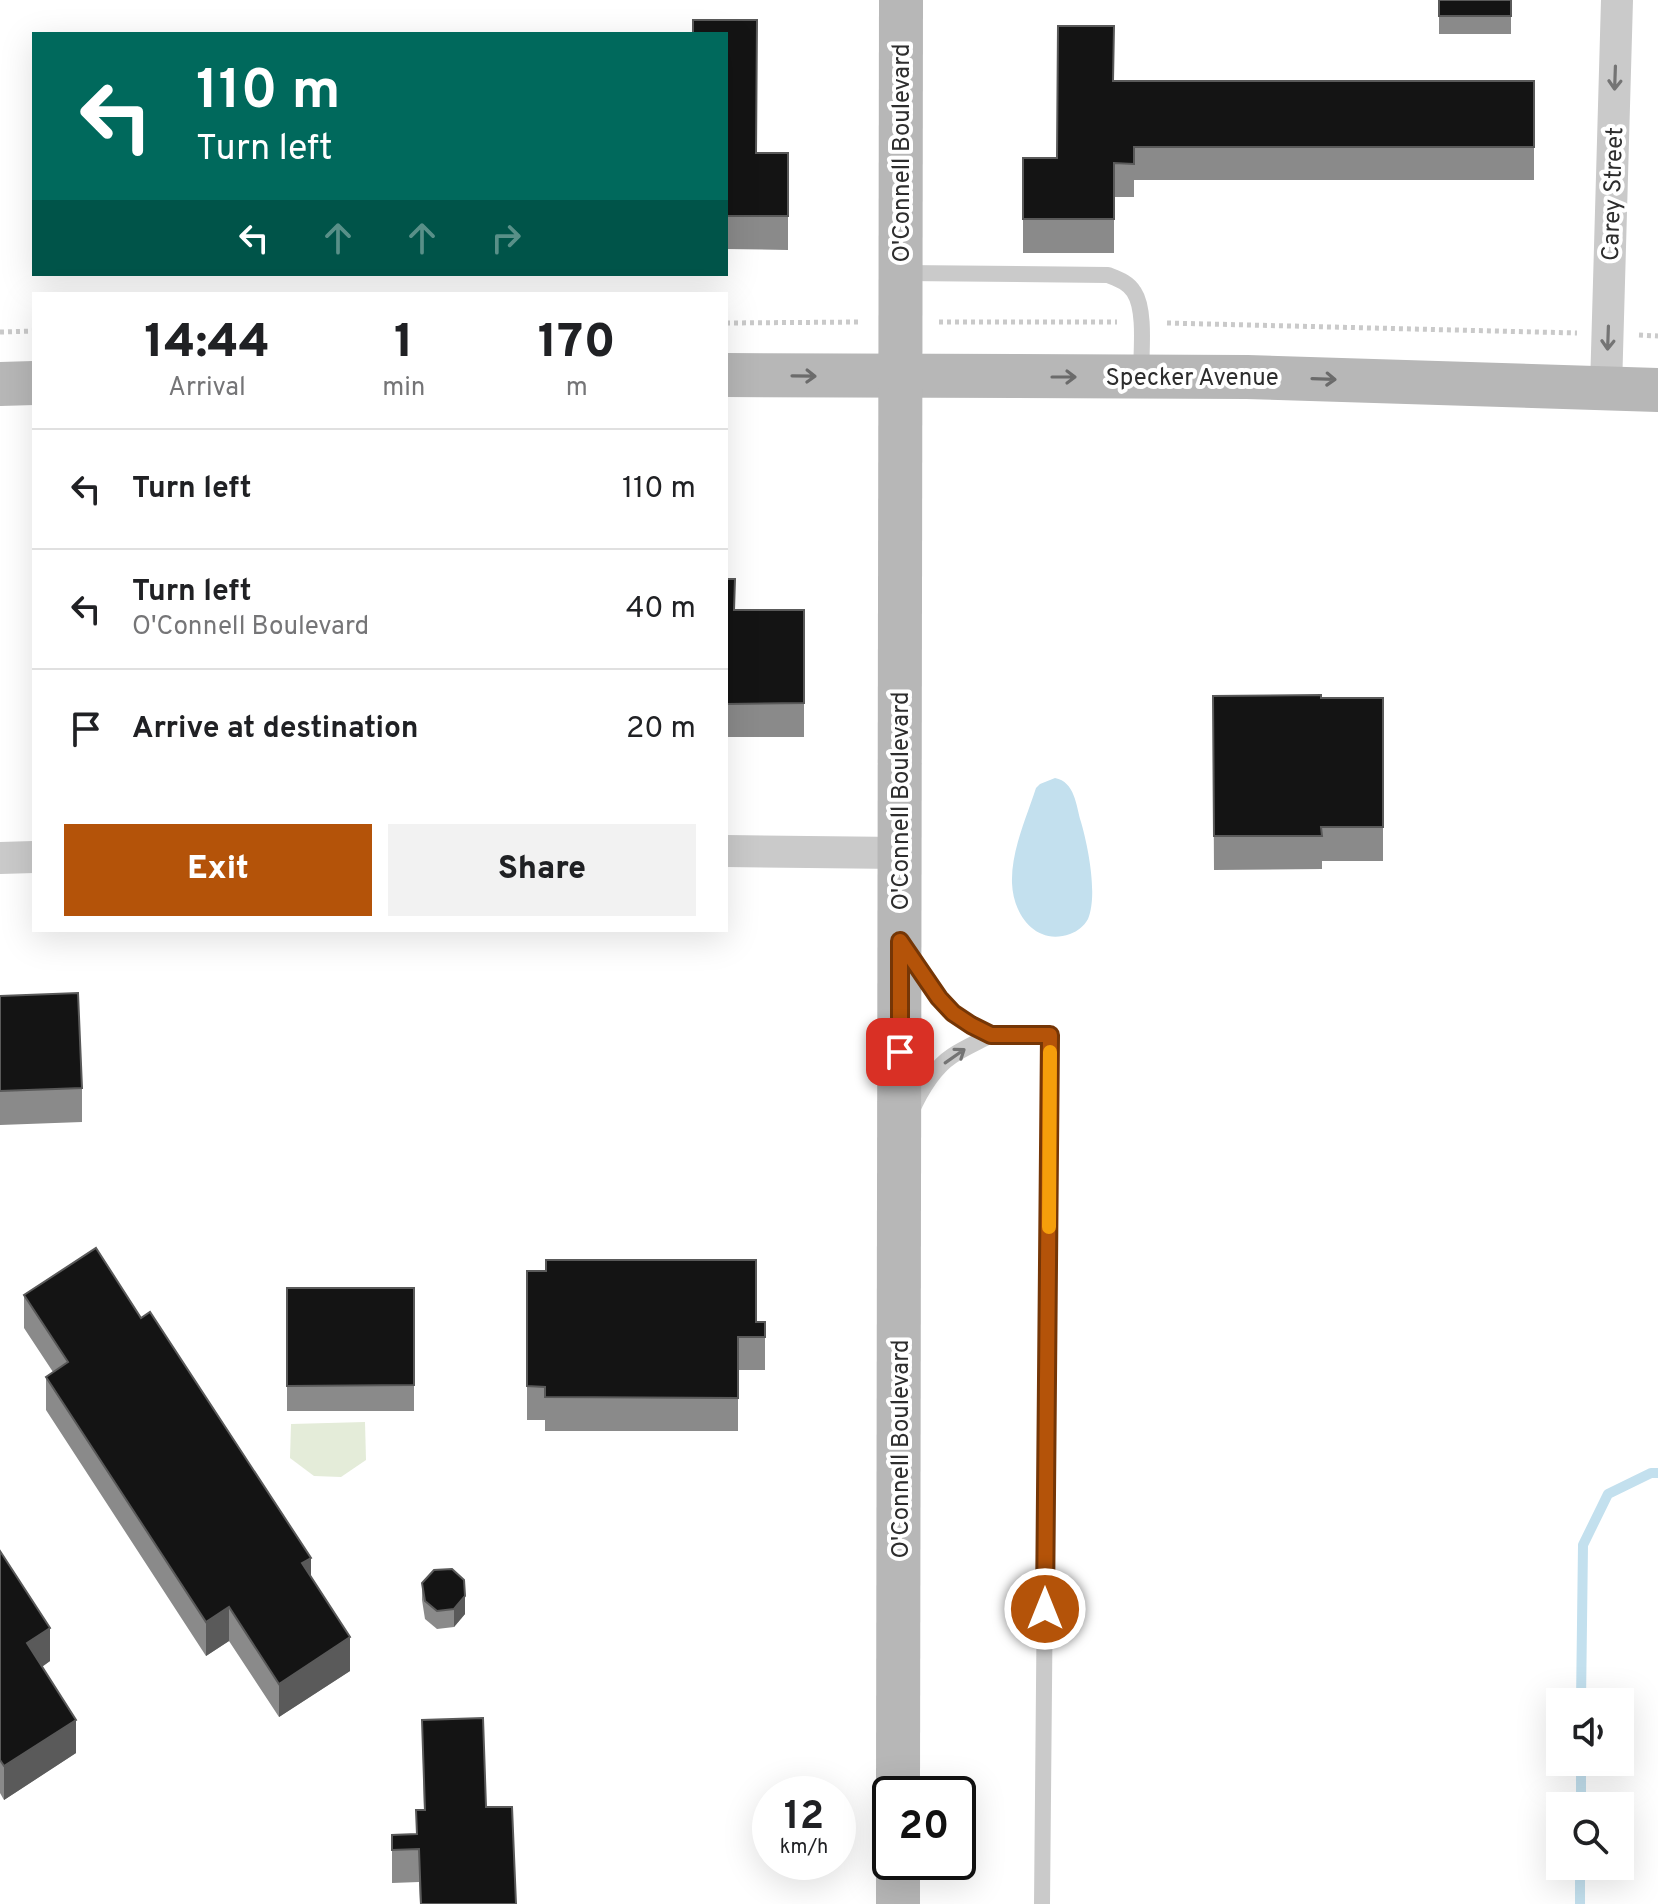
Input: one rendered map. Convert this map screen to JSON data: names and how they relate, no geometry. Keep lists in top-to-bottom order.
{
  "streets": {
    "main road": ["O'Connell Boulevard", "Specker Avenue"],
    "street": ["Carey Street"]
  },
  "crossings": [
    ["O'Connell Boulevard", "Specker Avenue"],
    ["Carey Street", "Specker Avenue"]
  ],
  "one_way": ["Carey Street", "Specker Avenue"],
  "page": {
    "turn": ["110 m", "Turn left"],
    "eta": [
      "14:44",
      "Arrival",
      "1",
      "min",
      "170",
      "m"
    ],
    "list": [
      {
        "name": "Turn left",
        "value": "110 m"
      },
      {
        "name": "Turn left",
        "note": "O'Connell Boulevard",
        "value": "40 m"
      },
      {
        "name": "Arrive at destination",
        "value": "20 m"
      }
    ],
    "buttons": ["Exit", "Share"],
    "speed": "12 km/h",
    "limit": "20"
  }
}
